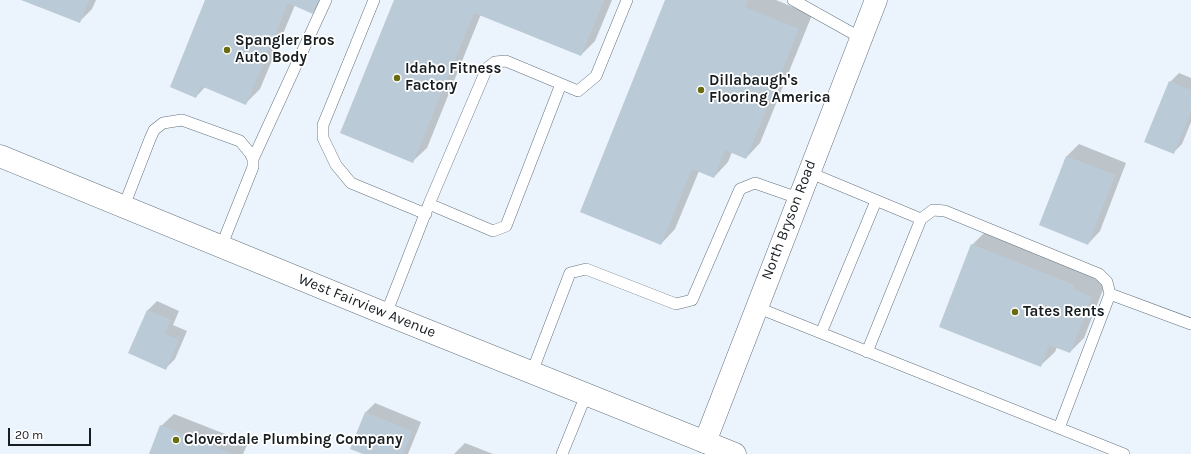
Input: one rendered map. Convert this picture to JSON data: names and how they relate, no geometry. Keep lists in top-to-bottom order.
{
  "streets": {
    "main road": ["North Bryson Road", "West Fairview Avenue"]
  },
  "crossings": [
    ["North Bryson Road", "West Fairview Avenue"]
  ],
  "places": [
    "Spangler Bros Auto Body",
    "Idaho Fitness Factory",
    "Dillabaugh's Flooring America",
    "Tates Rents",
    "Cloverdale Plumbing Company"
  ],
  "scale_bar": "20 m"
}
